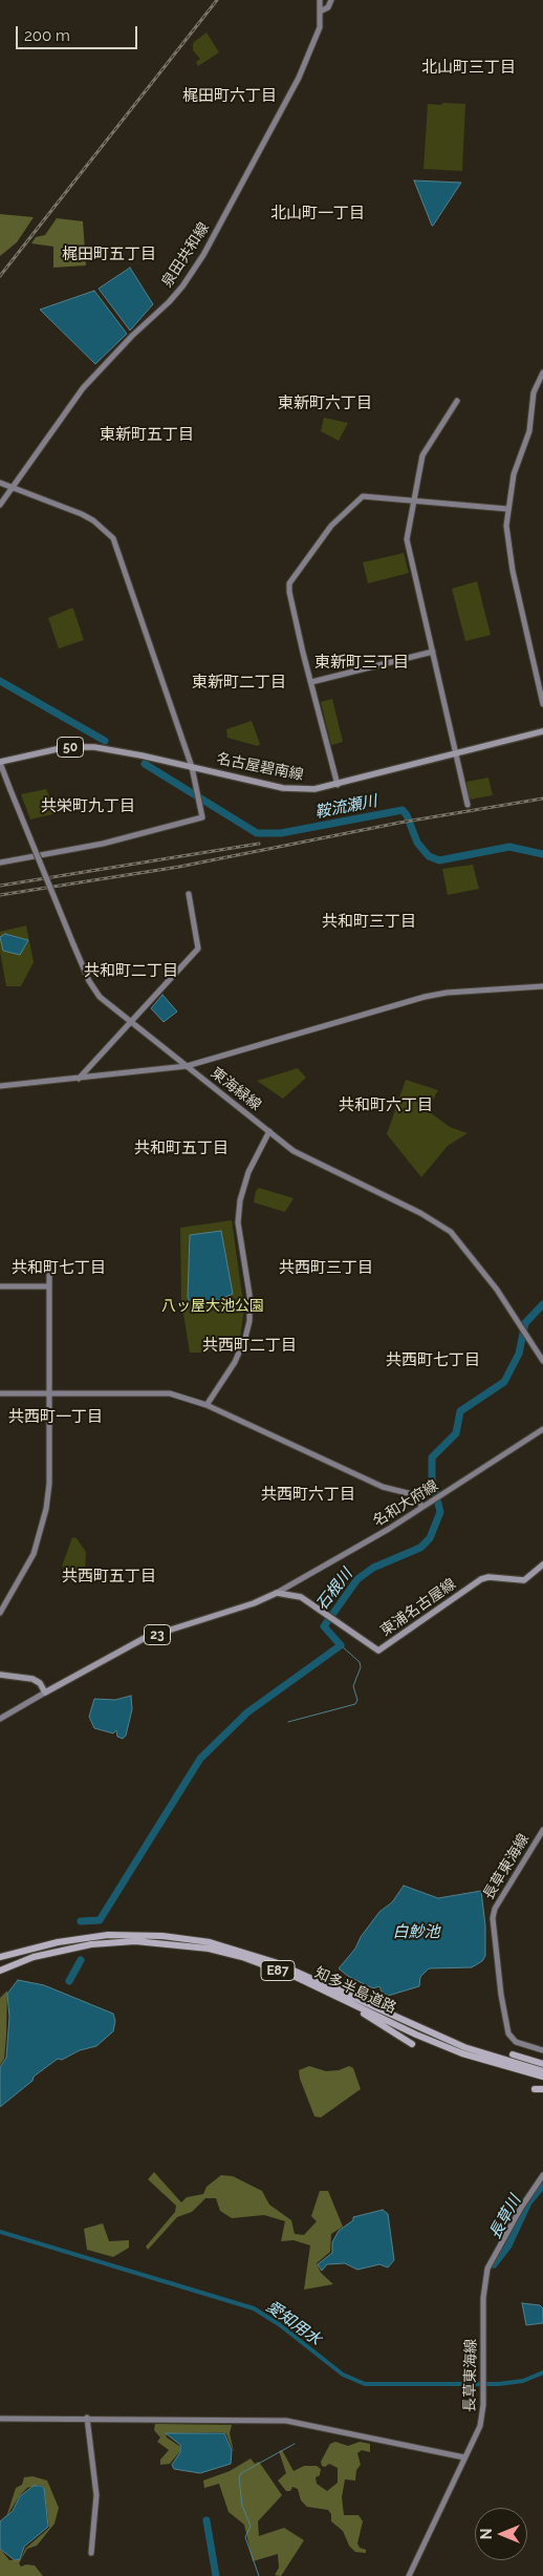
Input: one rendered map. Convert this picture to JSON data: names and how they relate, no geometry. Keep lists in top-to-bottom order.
{
  "streets": {
    "highway": ["E87", "知多半島道路"],
    "main road": [
      "50",
      "名古屋碧南線",
      "東浦名古屋線",
      "23"
    ],
    "street": [
      "泉田共和線",
      "東海緑線",
      "名和大府線",
      "長草東海線"
    ]
  },
  "crossings": [
    ["名古屋碧南線", "東海緑線"],
    ["名和大府線", "東浦名古屋線"],
    ["名和大府線", "23"],
    ["東浦名古屋線", "23"]
  ],
  "districts": [
    "北山町三丁目",
    "梶田町六丁目",
    "北山町一丁目",
    "梶田町五丁目",
    "東新町六丁目",
    "東新町五丁目",
    "東新町三丁目",
    "東新町二丁目",
    "共栄町九丁目",
    "共和町三丁目",
    "共和町二丁目",
    "共和町六丁目",
    "共和町五丁目",
    "共和町七丁目",
    "共西町三丁目",
    "共西町二丁目",
    "共西町七丁目",
    "共西町一丁目",
    "共西町六丁目",
    "共西町五丁目"
  ],
  "water": [
    "鞍流瀬川",
    "石根川",
    "白魦池",
    "長草川",
    "愛知用水"
  ],
  "parks": ["八ッ屋大池公園"],
  "scale_bar": "200 m",
  "north": "left"
}
